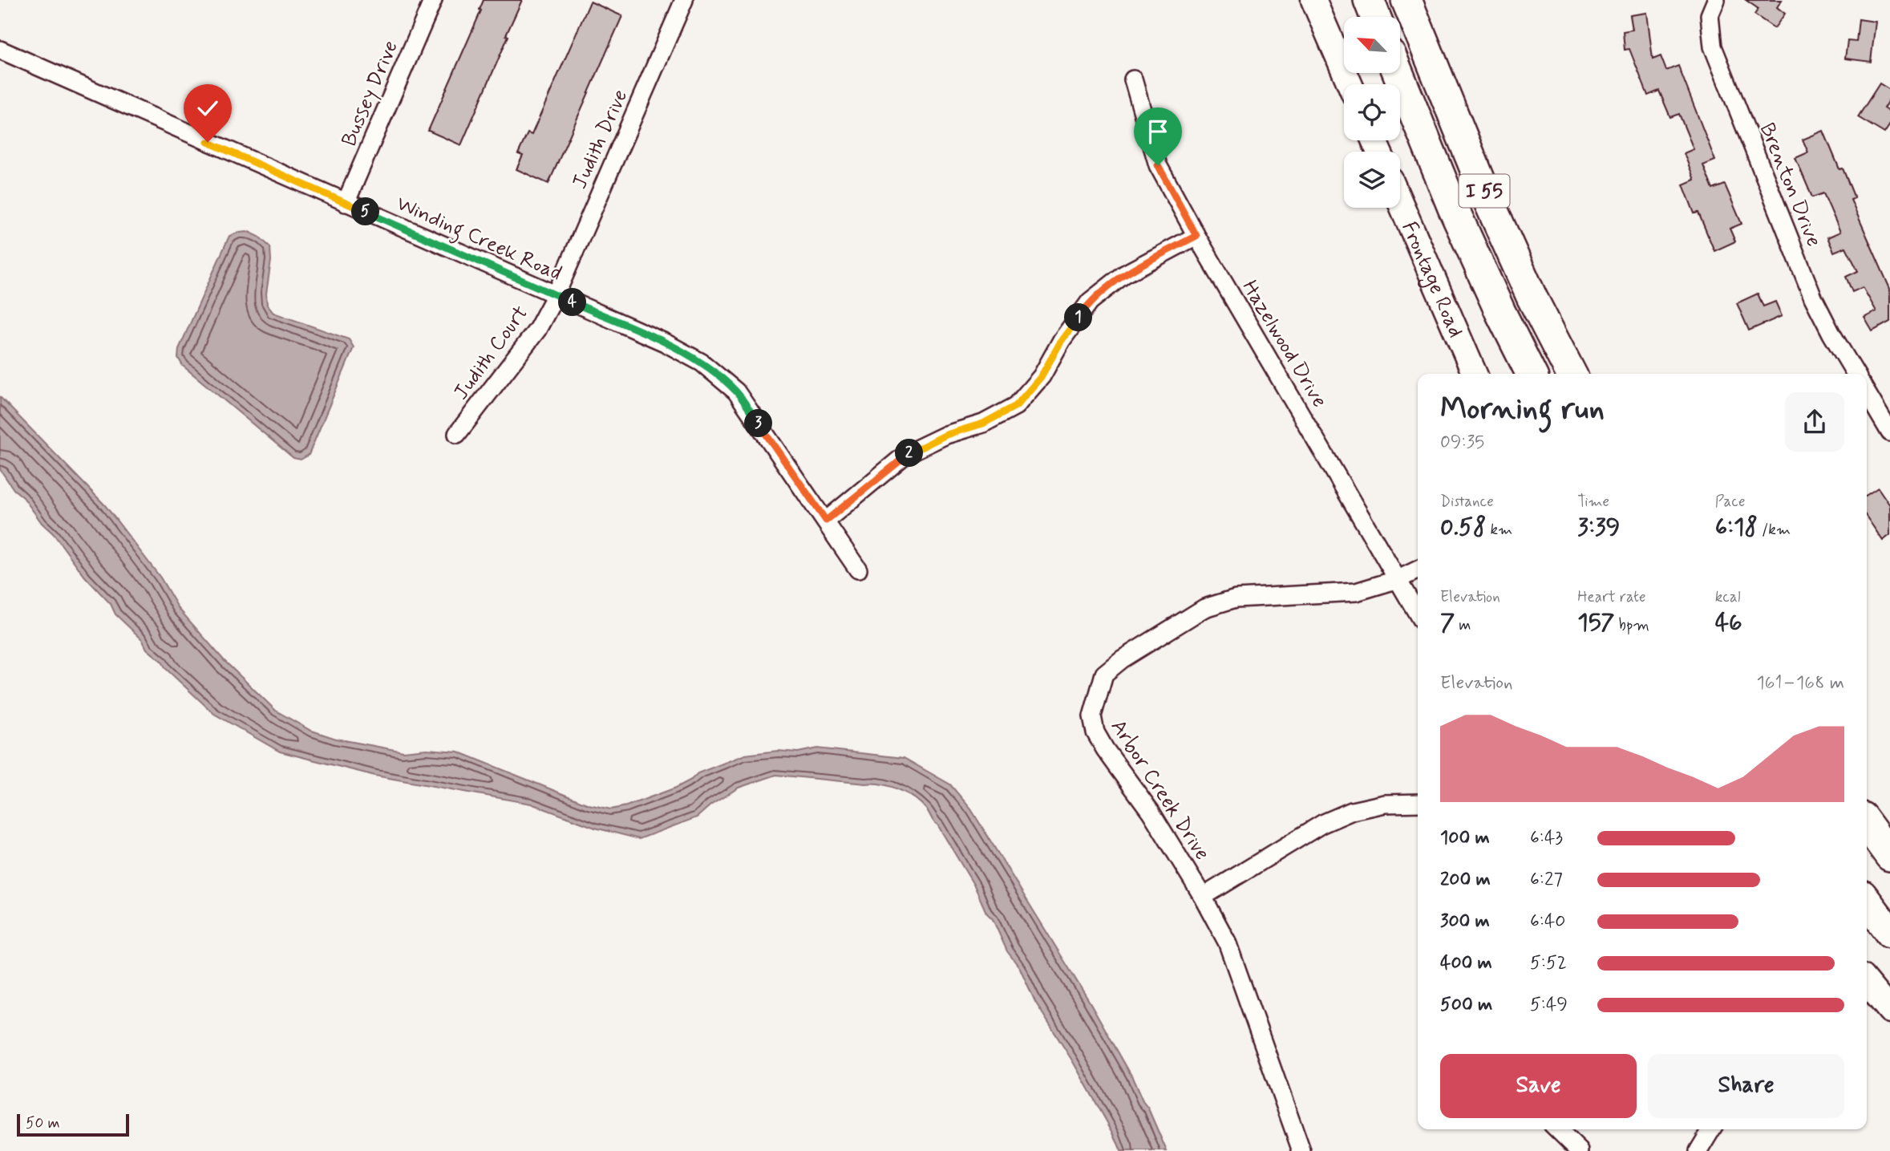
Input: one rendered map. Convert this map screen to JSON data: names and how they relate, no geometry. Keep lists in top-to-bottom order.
{
  "streets": {
    "highway": ["I 55"],
    "street": [
      "Bussey Drive",
      "Judith Drive",
      "Brenton Drive",
      "Winding Creek Road",
      "Frontage Road",
      "Hazelwood Drive",
      "Judith Court",
      "Arbor Creek Drive"
    ]
  },
  "crossings": [
    ["Bussey Drive", "Winding Creek Road"],
    ["Judith Drive", "Winding Creek Road"],
    ["Judith Drive", "Judith Court"],
    ["Winding Creek Road", "Judith Court"],
    ["Hazelwood Drive", "Arbor Creek Drive"]
  ],
  "scale_bar": "50 m",
  "north": "top left",
  "page": {
    "pins": [
      "5",
      "4",
      "1",
      "3",
      "2"
    ],
    "heading": ["Morning run", "09:35"],
    "stats": [
      ["Distance", "0.58 km"],
      ["Time", "3:39"],
      ["Pace", "6:18 /km"],
      ["Elevation", "7 m"],
      ["Heart rate", "157 bpm"],
      ["kcal", "46"]
    ],
    "chart": ["Elevation", "161–168 m"],
    "list": [
      {
        "name": "100 m",
        "note": "6:43"
      },
      {
        "name": "200 m",
        "note": "6:27"
      },
      {
        "name": "300 m",
        "note": "6:40"
      },
      {
        "name": "400 m",
        "note": "5:52"
      },
      {
        "name": "500 m",
        "note": "5:49"
      }
    ],
    "buttons": ["Save", "Share"],
    "scale": "50 m"
  }
}
